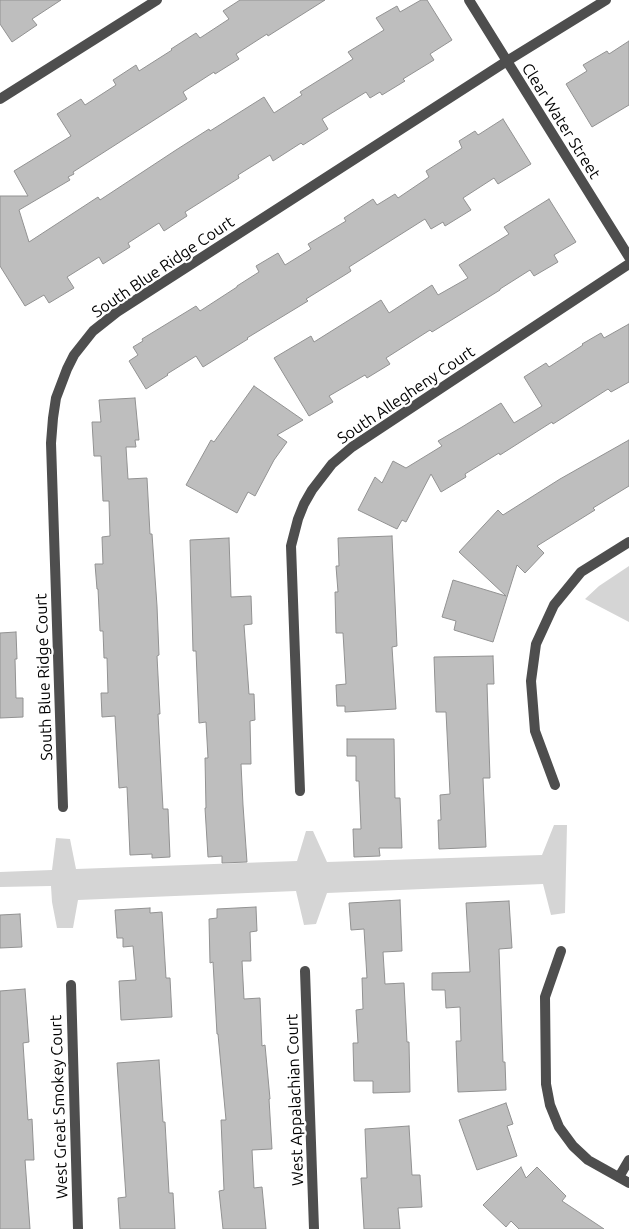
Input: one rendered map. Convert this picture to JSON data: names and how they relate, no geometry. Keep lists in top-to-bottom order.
{
  "streets": {
    "street": [
      "Clear Water Street",
      "South Blue Ridge Court",
      "South Allegheny Court",
      "West Appalachian Court",
      "West Great Smokey Court"
    ]
  },
  "crossings": [
    ["Clear Water Street", "South Blue Ridge Court"]
  ]
}
